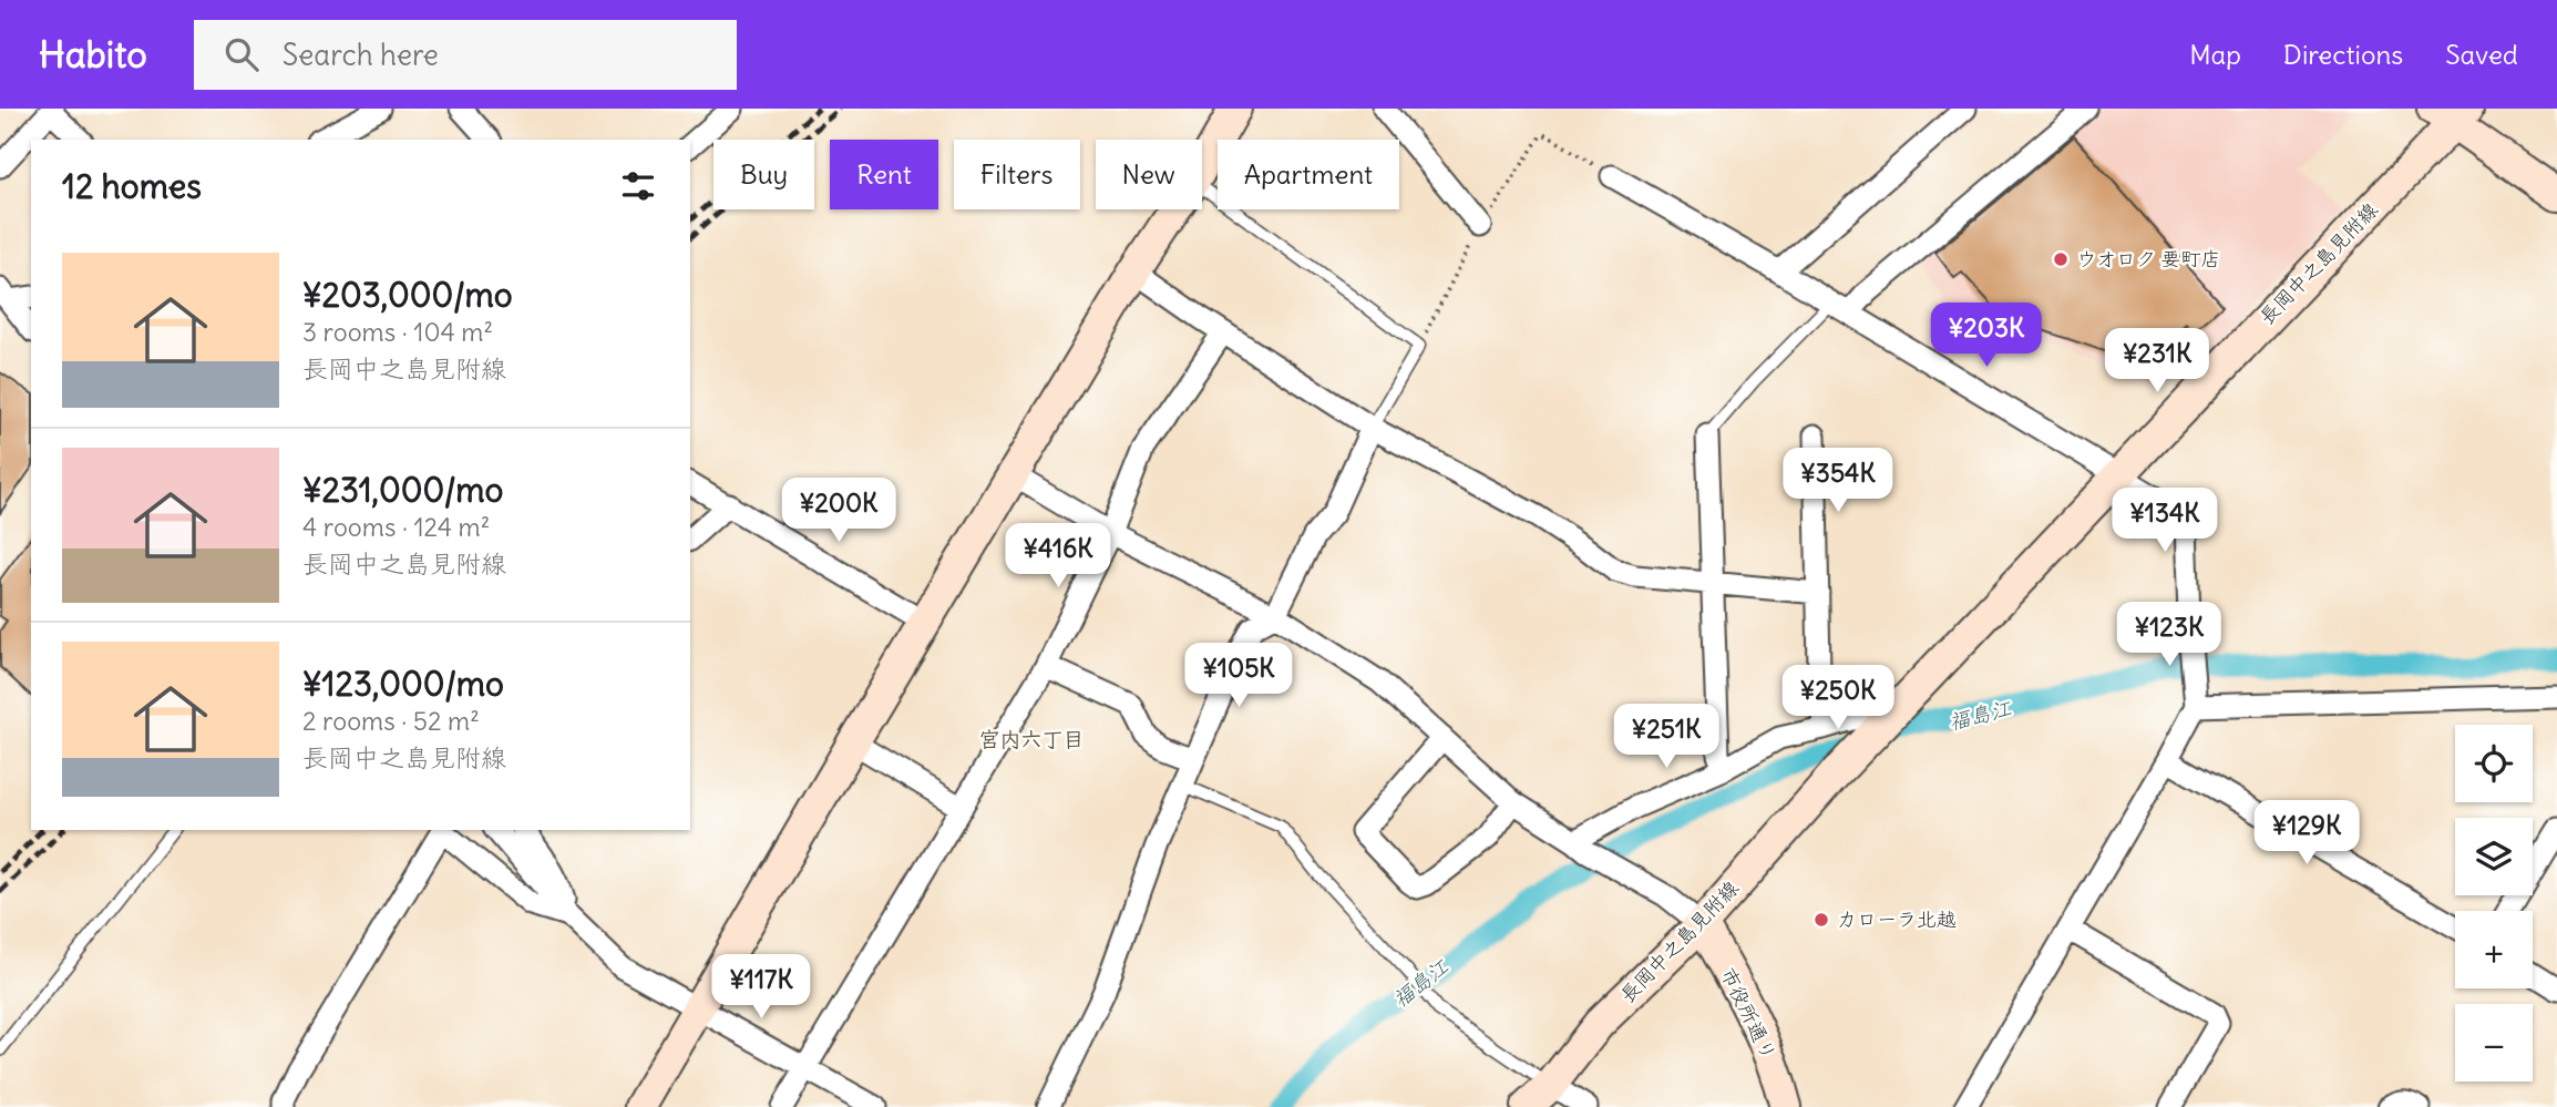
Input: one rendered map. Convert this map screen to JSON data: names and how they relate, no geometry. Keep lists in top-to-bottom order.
{
  "streets": {
    "street": ["長岡中之島見附線", "市役所通り"]
  },
  "crossings": [
    ["長岡中之島見附線", "市役所通り"]
  ],
  "districts": ["宮内六丁目"],
  "water": ["福島江"],
  "places": ["ウオロク 要町店", "カローラ北越"],
  "page": {
    "header": "Habito",
    "search": "Search here",
    "nav": ["Map", "Directions", "Saved"],
    "chip": [
      "Buy",
      "Rent",
      "Filters",
      "New",
      "Apartment"
    ],
    "heading": "12 homes",
    "list": [
      {
        "name": "¥203,000/mo",
        "note": "3 rooms · 104 m² · 長岡中之島見附線"
      },
      {
        "name": "¥231,000/mo",
        "note": "4 rooms · 124 m² · 長岡中之島見附線"
      },
      {
        "name": "¥123,000/mo",
        "note": "2 rooms · 52 m² · 長岡中之島見附線"
      }
    ],
    "price": [
      "¥203K",
      "¥231K",
      "¥354K",
      "¥200K",
      "¥134K",
      "¥416K",
      "¥123K",
      "¥105K",
      "¥250K",
      "¥251K",
      "¥129K",
      "¥117K"
    ],
    "map_buttons": ["+", "−"]
  }
}
